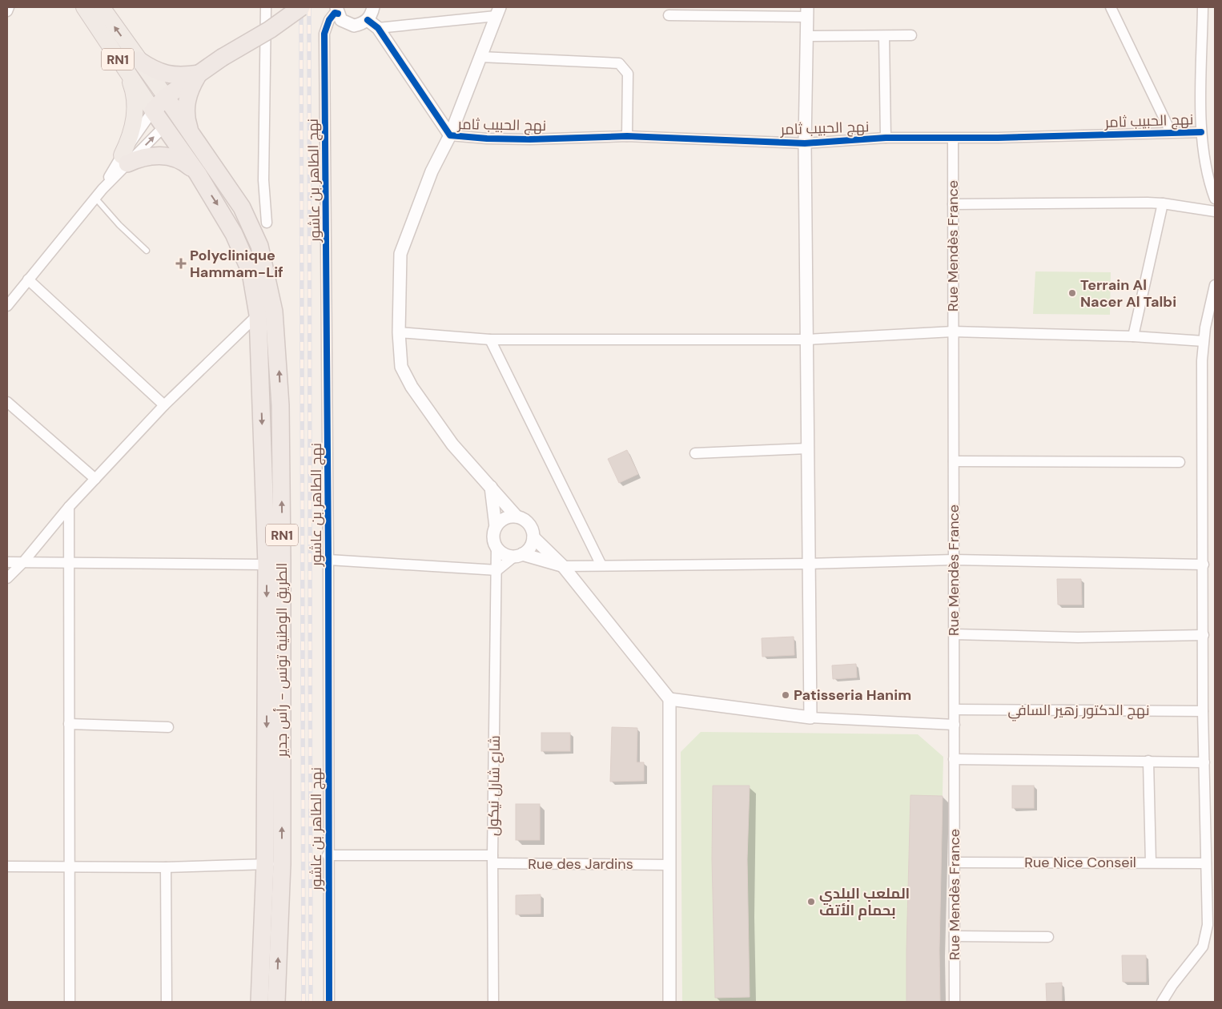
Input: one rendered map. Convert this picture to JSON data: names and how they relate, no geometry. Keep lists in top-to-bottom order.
{
  "streets": {
    "highway": ["RN1", "الطريق الوطنية تونس - رأس جدير"],
    "street": [
      "نهج الحبيب ثامر",
      "نهج الطاهر بن عاشور",
      "Rue Mendès France",
      "نهج الدكتور زهير السافي",
      "شارع شارل نيكول",
      "Rue Nice Conseil",
      "Rue des Jardins"
    ]
  },
  "crossings": [
    ["نهج الحبيب ثامر", "Rue Mendès France"],
    ["نهج الطاهر بن عاشور", "Rue des Jardins"],
    ["Rue Mendès France", "نهج الدكتور زهير السافي"],
    ["Rue Mendès France", "Rue Nice Conseil"],
    ["شارع شارل نيكول", "Rue des Jardins"]
  ],
  "places": {
    "health": ["Polyclinique Hammam-Lif"],
    "other": ["Terrain Al Nacer Al Talbi", "Patisseria Hanim", "الملعب البلدي بحمام الأتف"]
  }
}
